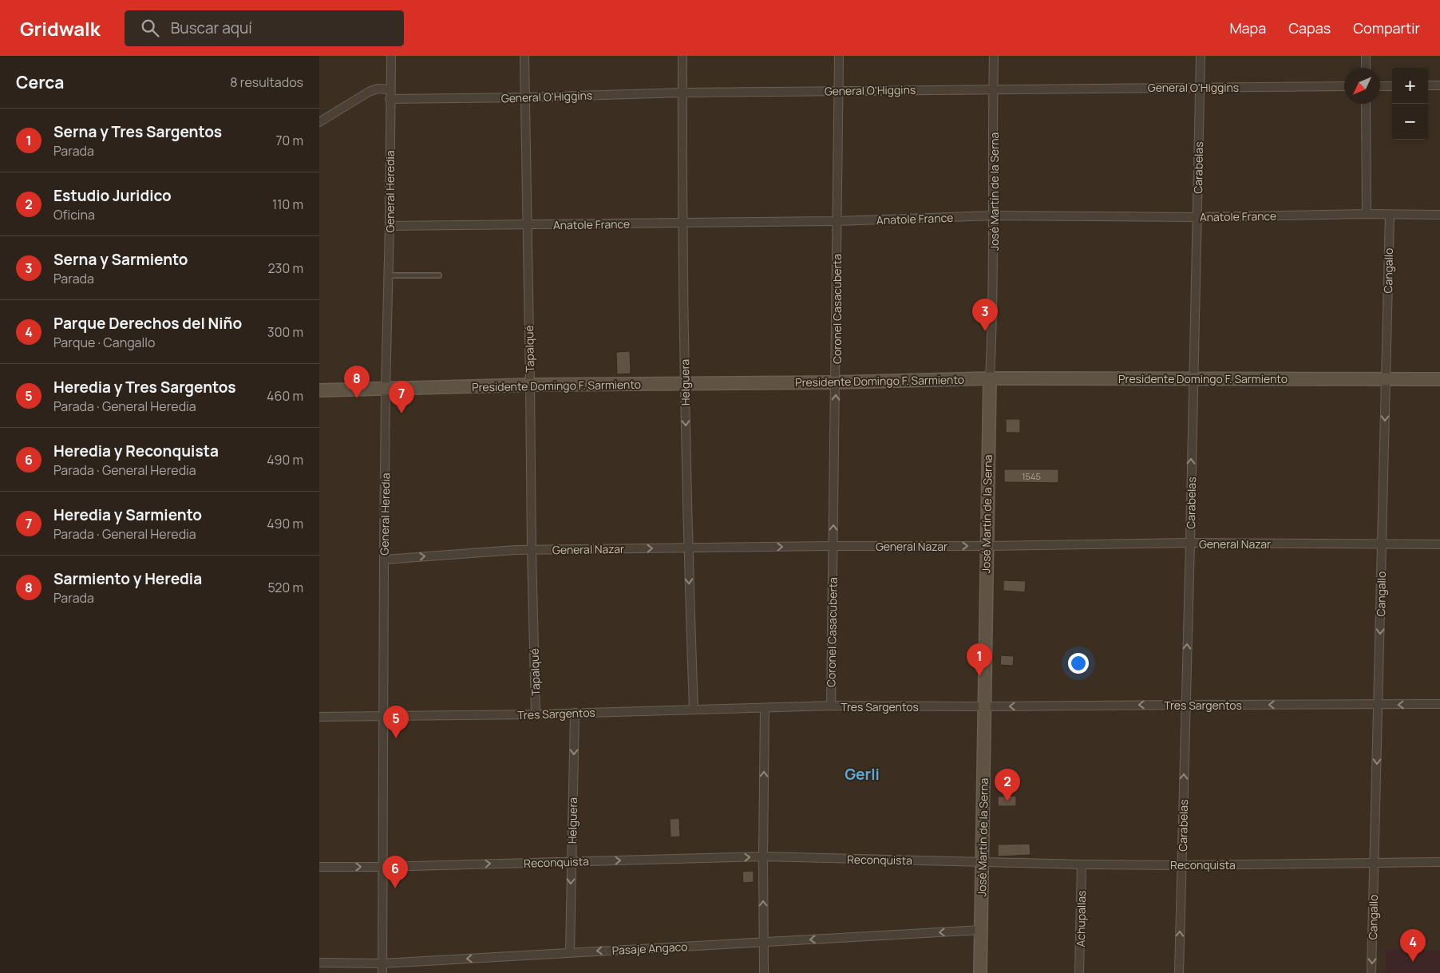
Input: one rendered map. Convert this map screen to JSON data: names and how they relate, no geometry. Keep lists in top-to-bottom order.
{
  "streets": {
    "street": [
      "General O'Higgins",
      "Carabelas",
      "General Heredia",
      "José Martín de la Serna",
      "Anatole France",
      "Cangallo",
      "Coronel Casacuberta",
      "Tapalqué",
      "Presidente Domingo F. Sarmiento",
      "Helguera",
      "General Nazar",
      "Tres Sargentos",
      "Reconquista",
      "Achupallas",
      "Pasaje Angaco"
    ]
  },
  "crossings": [
    ["General O'Higgins", "Carabelas"],
    ["General O'Higgins", "General Heredia"],
    ["General O'Higgins", "José Martín de la Serna"],
    ["General O'Higgins", "Coronel Casacuberta"],
    ["General O'Higgins", "Tapalqué"],
    ["General O'Higgins", "Helguera"],
    ["Carabelas", "Anatole France"],
    ["Carabelas", "Presidente Domingo F. Sarmiento"],
    ["Carabelas", "General Nazar"],
    ["Carabelas", "Tres Sargentos"],
    ["Carabelas", "Reconquista"],
    ["General Heredia", "Anatole France"],
    ["General Heredia", "Presidente Domingo F. Sarmiento"],
    ["General Heredia", "General Nazar"],
    ["General Heredia", "Tres Sargentos"],
    ["General Heredia", "Reconquista"],
    ["General Heredia", "Pasaje Angaco"],
    ["José Martín de la Serna", "Anatole France"],
    ["José Martín de la Serna", "Presidente Domingo F. Sarmiento"],
    ["José Martín de la Serna", "General Nazar"],
    ["José Martín de la Serna", "Tres Sargentos"],
    ["José Martín de la Serna", "Reconquista"],
    ["José Martín de la Serna", "Pasaje Angaco"],
    ["Anatole France", "Cangallo"],
    ["Anatole France", "Coronel Casacuberta"],
    ["Anatole France", "Tapalqué"],
    ["Anatole France", "Helguera"],
    ["Cangallo", "Presidente Domingo F. Sarmiento"],
    ["Cangallo", "General Nazar"],
    ["Cangallo", "Tres Sargentos"],
    ["Cangallo", "Reconquista"],
    ["Coronel Casacuberta", "Presidente Domingo F. Sarmiento"],
    ["Coronel Casacuberta", "General Nazar"],
    ["Coronel Casacuberta", "Tres Sargentos"],
    ["Tapalqué", "Presidente Domingo F. Sarmiento"],
    ["Tapalqué", "General Nazar"],
    ["Tapalqué", "Tres Sargentos"],
    ["Presidente Domingo F. Sarmiento", "Helguera"],
    ["Helguera", "General Nazar"],
    ["Helguera", "Tres Sargentos"],
    ["Helguera", "Reconquista"],
    ["Helguera", "Pasaje Angaco"],
    ["Reconquista", "Achupallas"]
  ],
  "one_way": [
    "Carabelas",
    "Cangallo",
    "Helguera",
    "General Nazar",
    "Tres Sargentos",
    "Reconquista",
    "Pasaje Angaco"
  ],
  "districts": ["Gerli"],
  "house_numbers": ["1545"],
  "north": "bottom left",
  "page": {
    "header": "Gridwalk",
    "search": "Buscar aquí",
    "nav": ["Mapa", "Capas", "Compartir"],
    "heading": ["Cerca", "8 resultados"],
    "map_buttons": ["+", "−"],
    "list": [
      {
        "mark": "1",
        "name": "Serna y Tres Sargentos",
        "note": "Parada",
        "value": "70 m"
      },
      {
        "mark": "2",
        "name": "Estudio Juridico",
        "note": "Oficina",
        "value": "110 m"
      },
      {
        "mark": "3",
        "name": "Serna y Sarmiento",
        "note": "Parada",
        "value": "230 m"
      },
      {
        "mark": "4",
        "name": "Parque Derechos del Niño",
        "note": "Parque · Cangallo",
        "value": "300 m"
      },
      {
        "mark": "5",
        "name": "Heredia y Tres Sargentos",
        "note": "Parada · General Heredia",
        "value": "460 m"
      },
      {
        "mark": "6",
        "name": "Heredia y Reconquista",
        "note": "Parada · General Heredia",
        "value": "490 m"
      },
      {
        "mark": "7",
        "name": "Heredia y Sarmiento",
        "note": "Parada · General Heredia",
        "value": "490 m"
      },
      {
        "mark": "8",
        "name": "Sarmiento y Heredia",
        "note": "Parada",
        "value": "520 m"
      }
    ],
    "pins": [
      "3",
      "8",
      "7",
      "1",
      "5",
      "2",
      "6",
      "4"
    ]
  }
}
